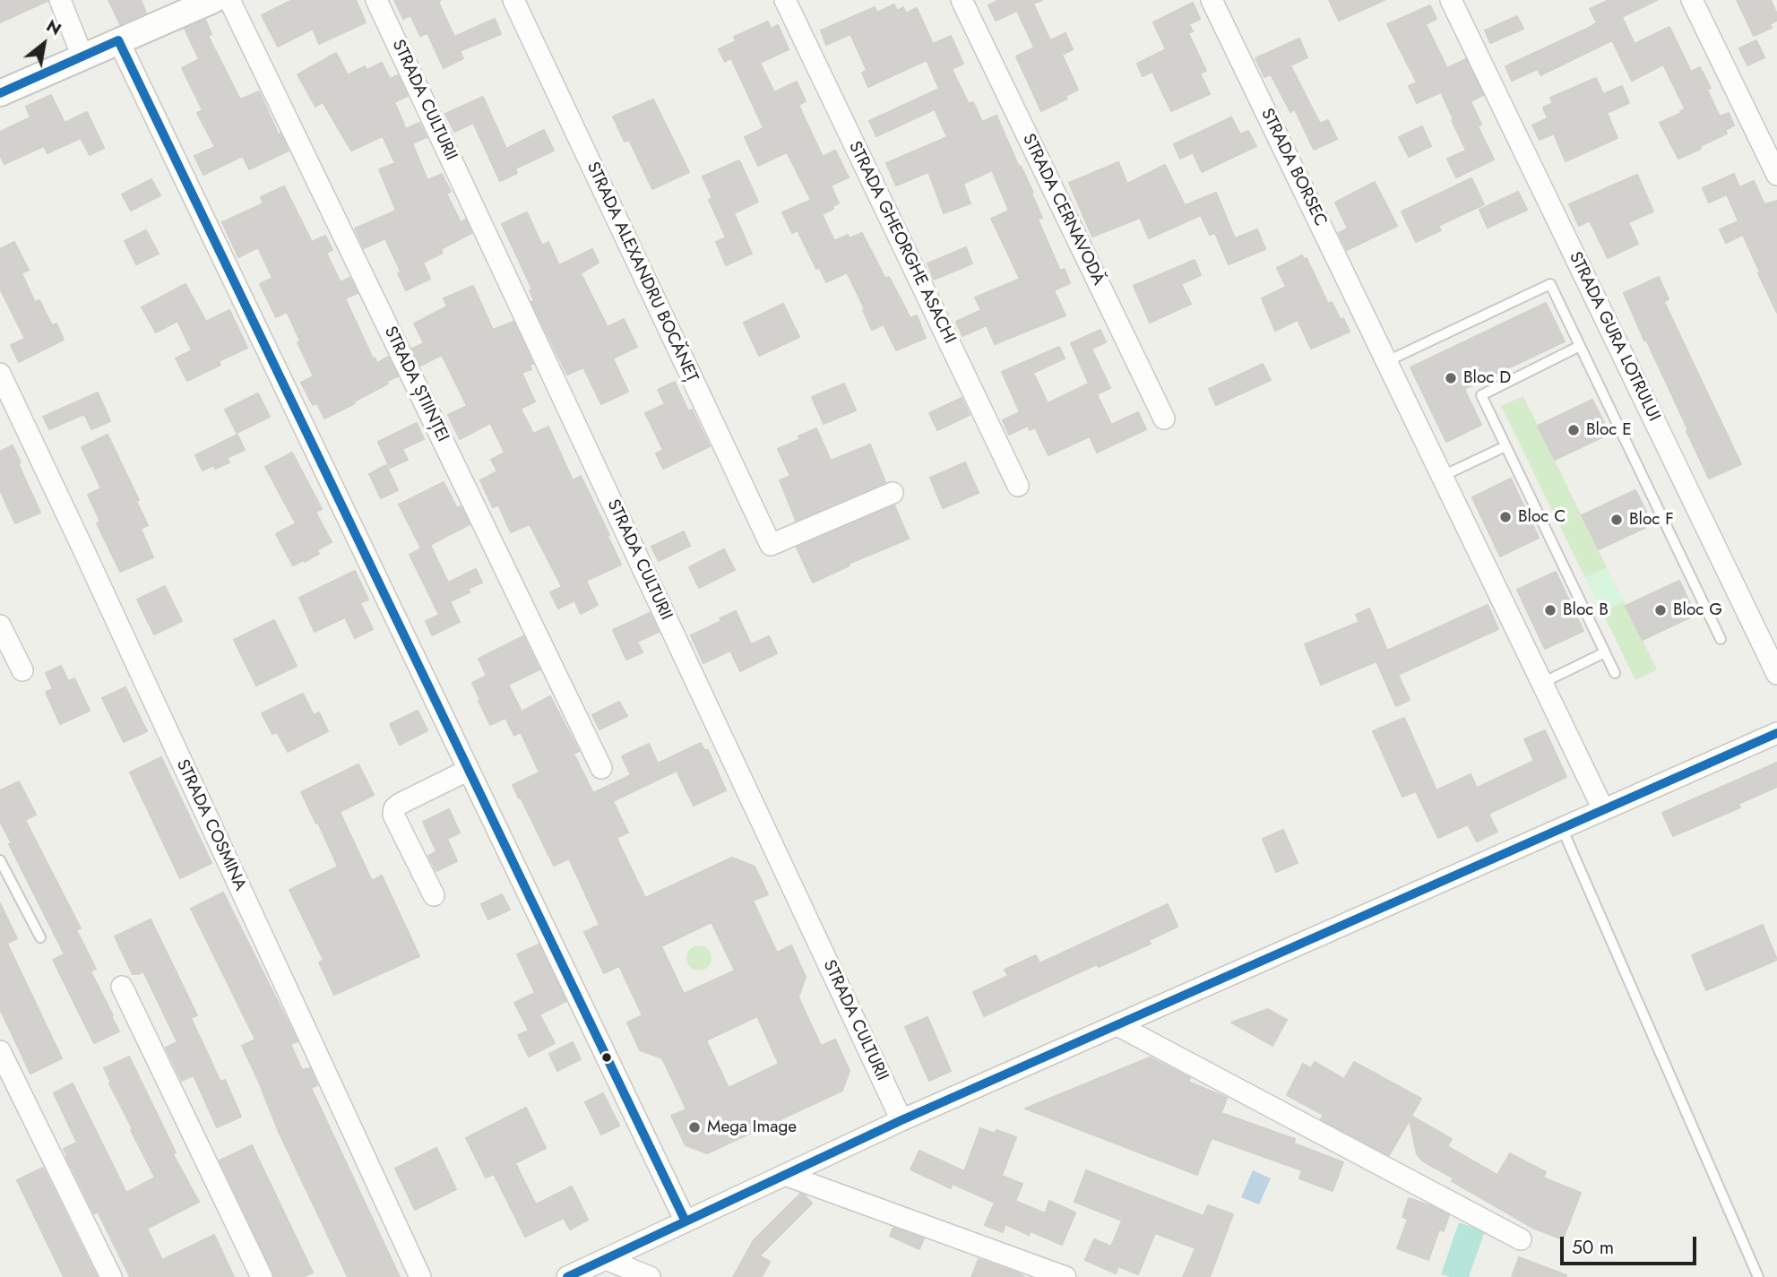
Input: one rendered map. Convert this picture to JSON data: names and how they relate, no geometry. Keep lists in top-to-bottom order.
{
  "streets": {
    "street": [
      "STRADA CULTURII",
      "STRADA BORSEC",
      "STRADA CERNAVODĂ",
      "STRADA GHEORGHE ASACHI",
      "STRADA ALEXANDRU BOCĂNEȚ",
      "STRADA GURA LOTRULUI",
      "STRADA ȘTIINȚEI",
      "STRADA COSMINA"
    ]
  },
  "places": [
    "Bloc D",
    "Bloc E",
    "Bloc C",
    "Bloc F",
    "Bloc B",
    "Bloc G",
    "Mega Image"
  ],
  "scale_bar": "50 m",
  "north": "top right"
}
